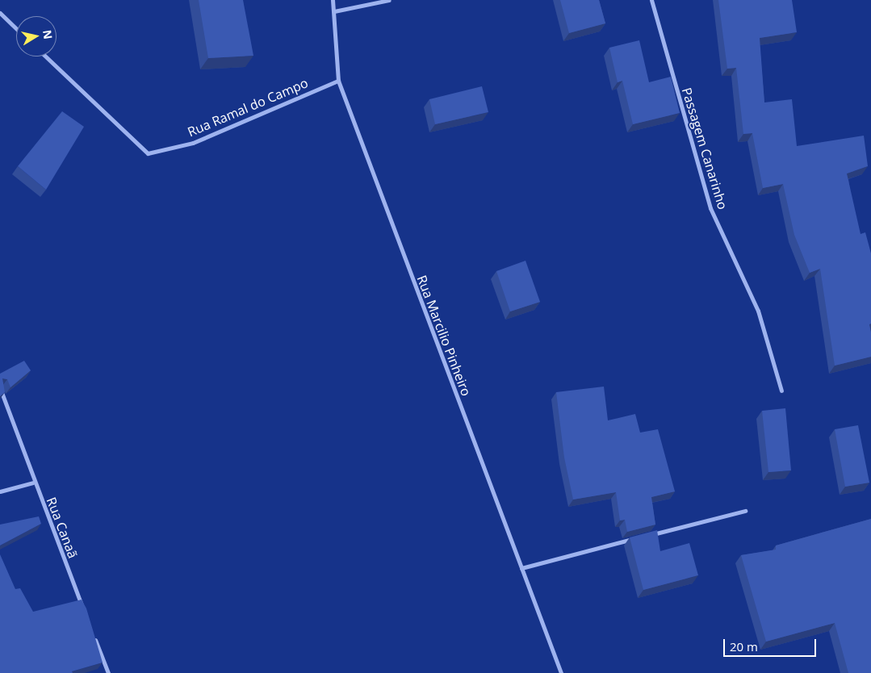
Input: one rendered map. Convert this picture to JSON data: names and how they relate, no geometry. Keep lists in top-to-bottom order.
{
  "streets": {
    "street": [
      "Rua Ramal do Campo",
      "Passagem Canarinho",
      "Rua Marcilio Pinheiro",
      "Rua Canaã"
    ]
  },
  "crossings": [
    ["Rua Ramal do Campo", "Rua Marcilio Pinheiro"]
  ],
  "scale_bar": "20 m",
  "north": "right"
}
